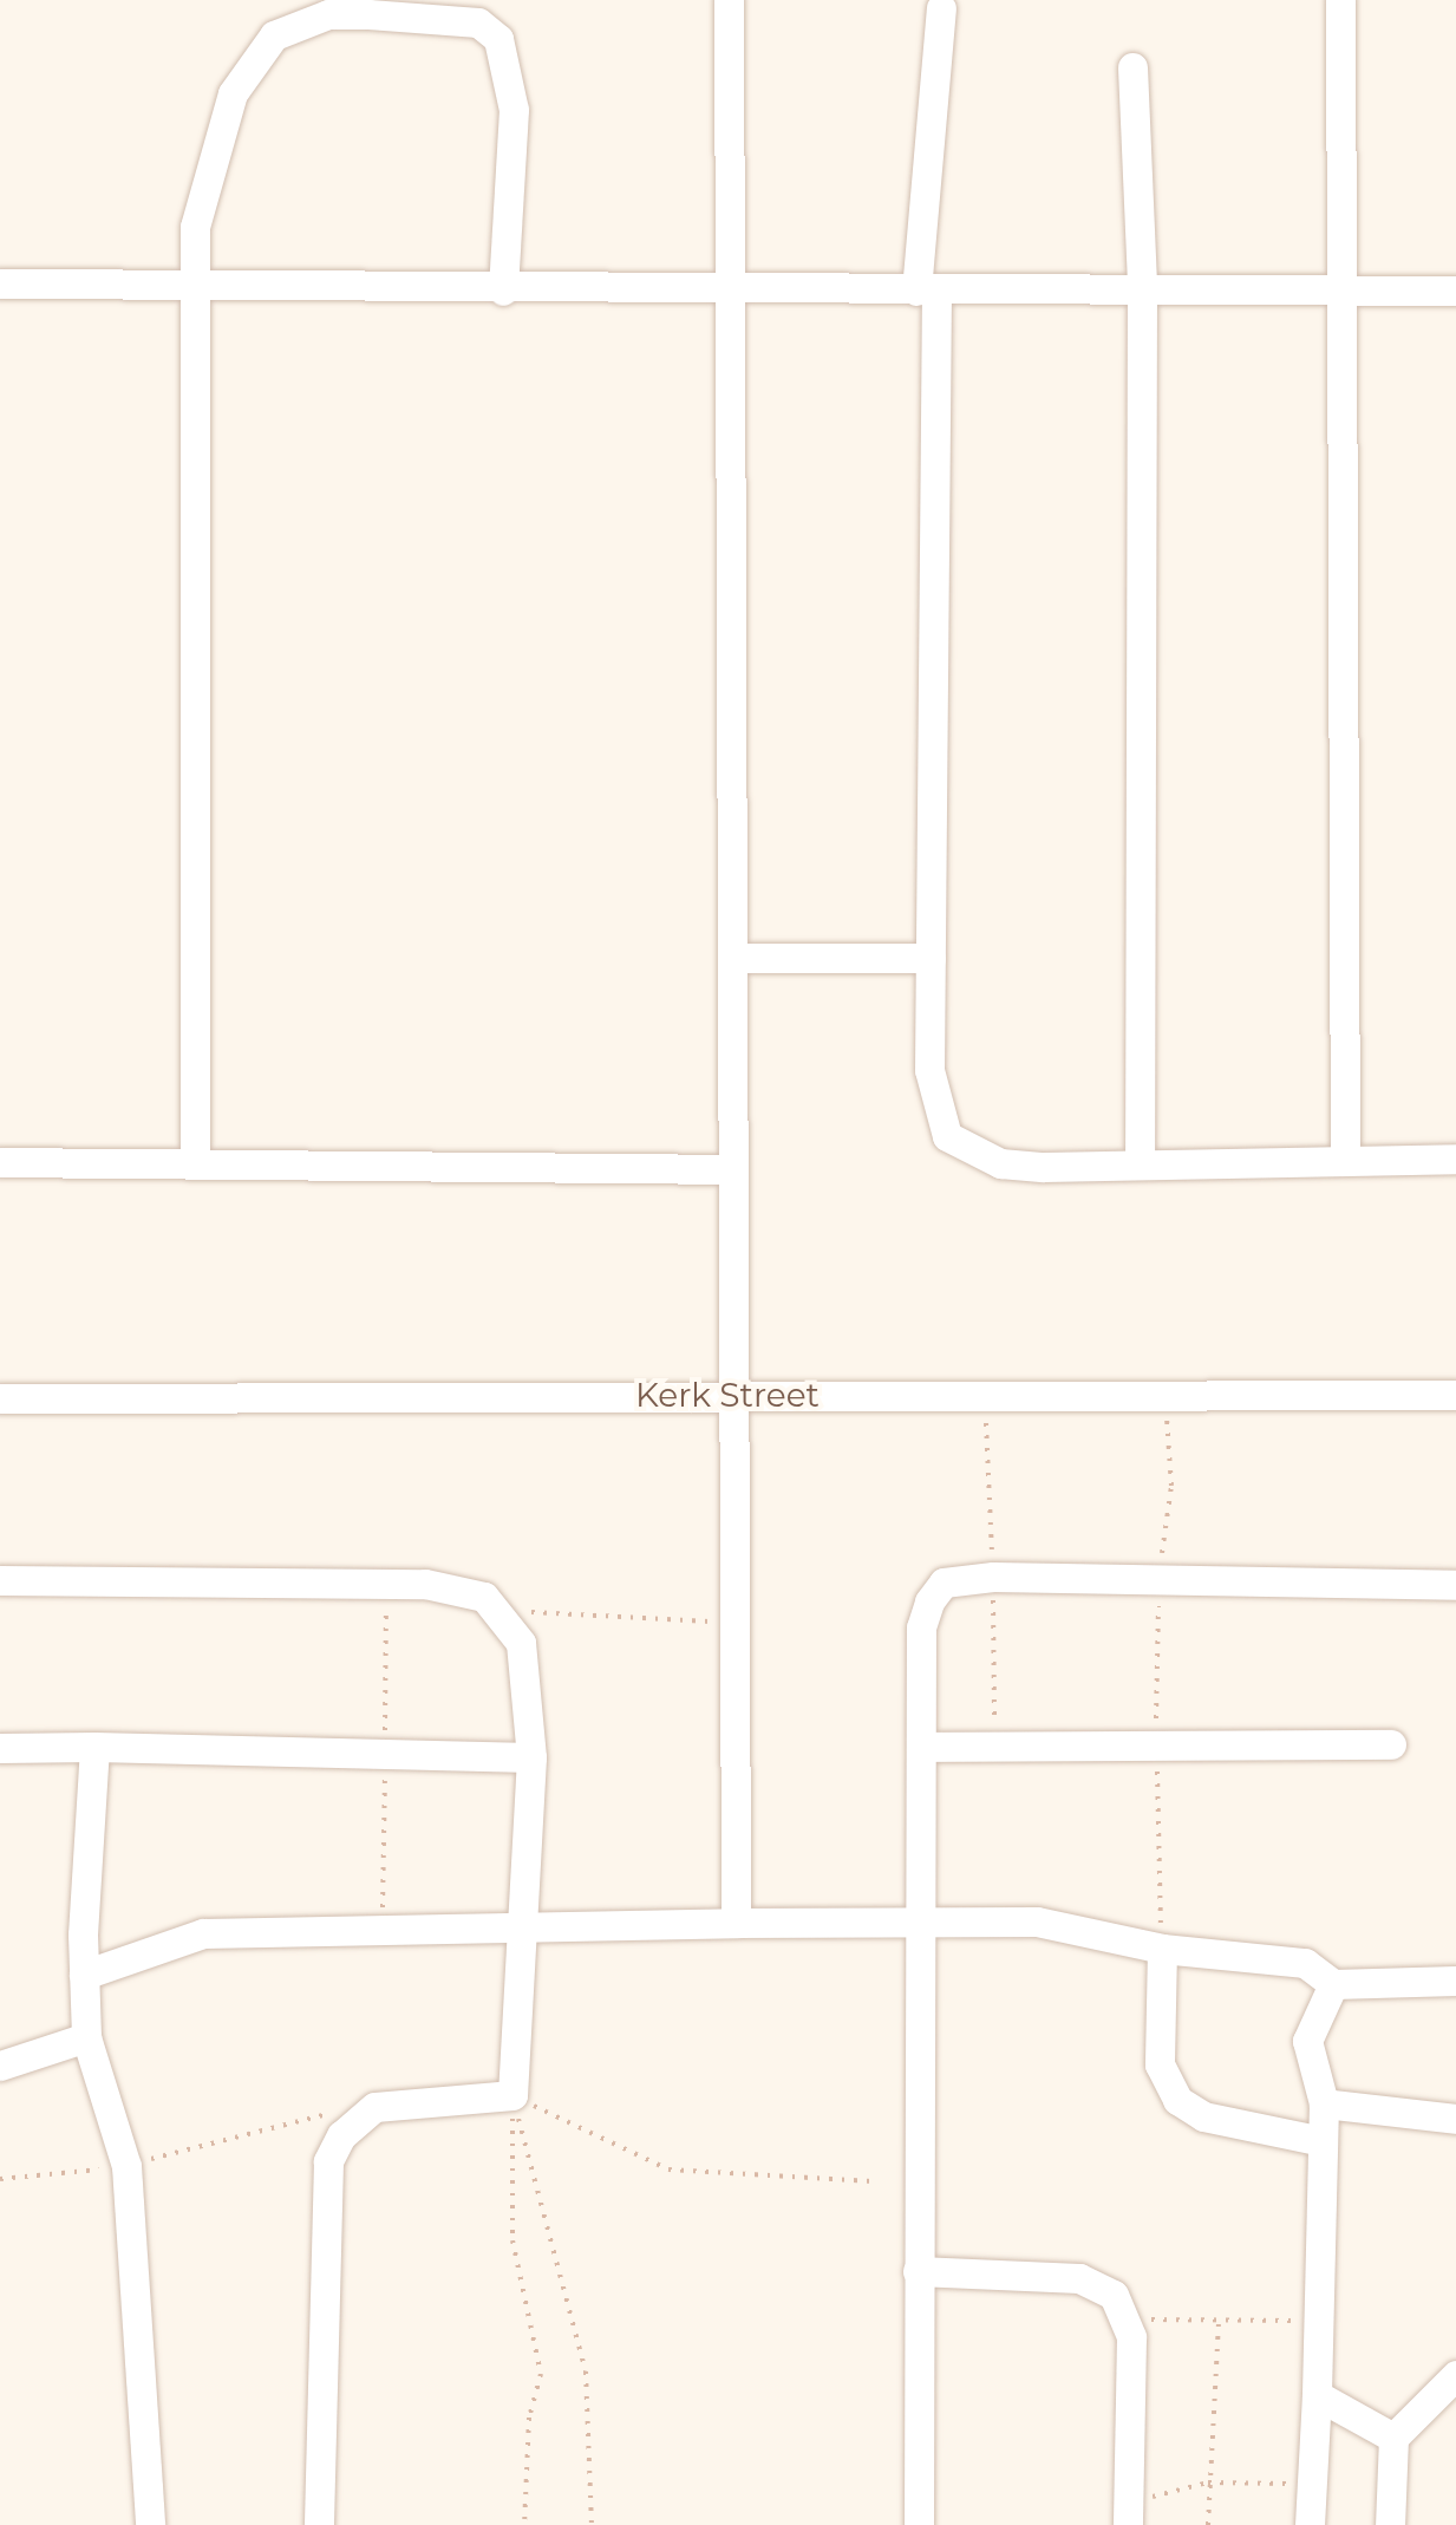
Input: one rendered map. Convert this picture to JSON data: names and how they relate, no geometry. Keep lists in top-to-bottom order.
{
  "streets": {
    "street": ["Kerk Street"]
  }
}
